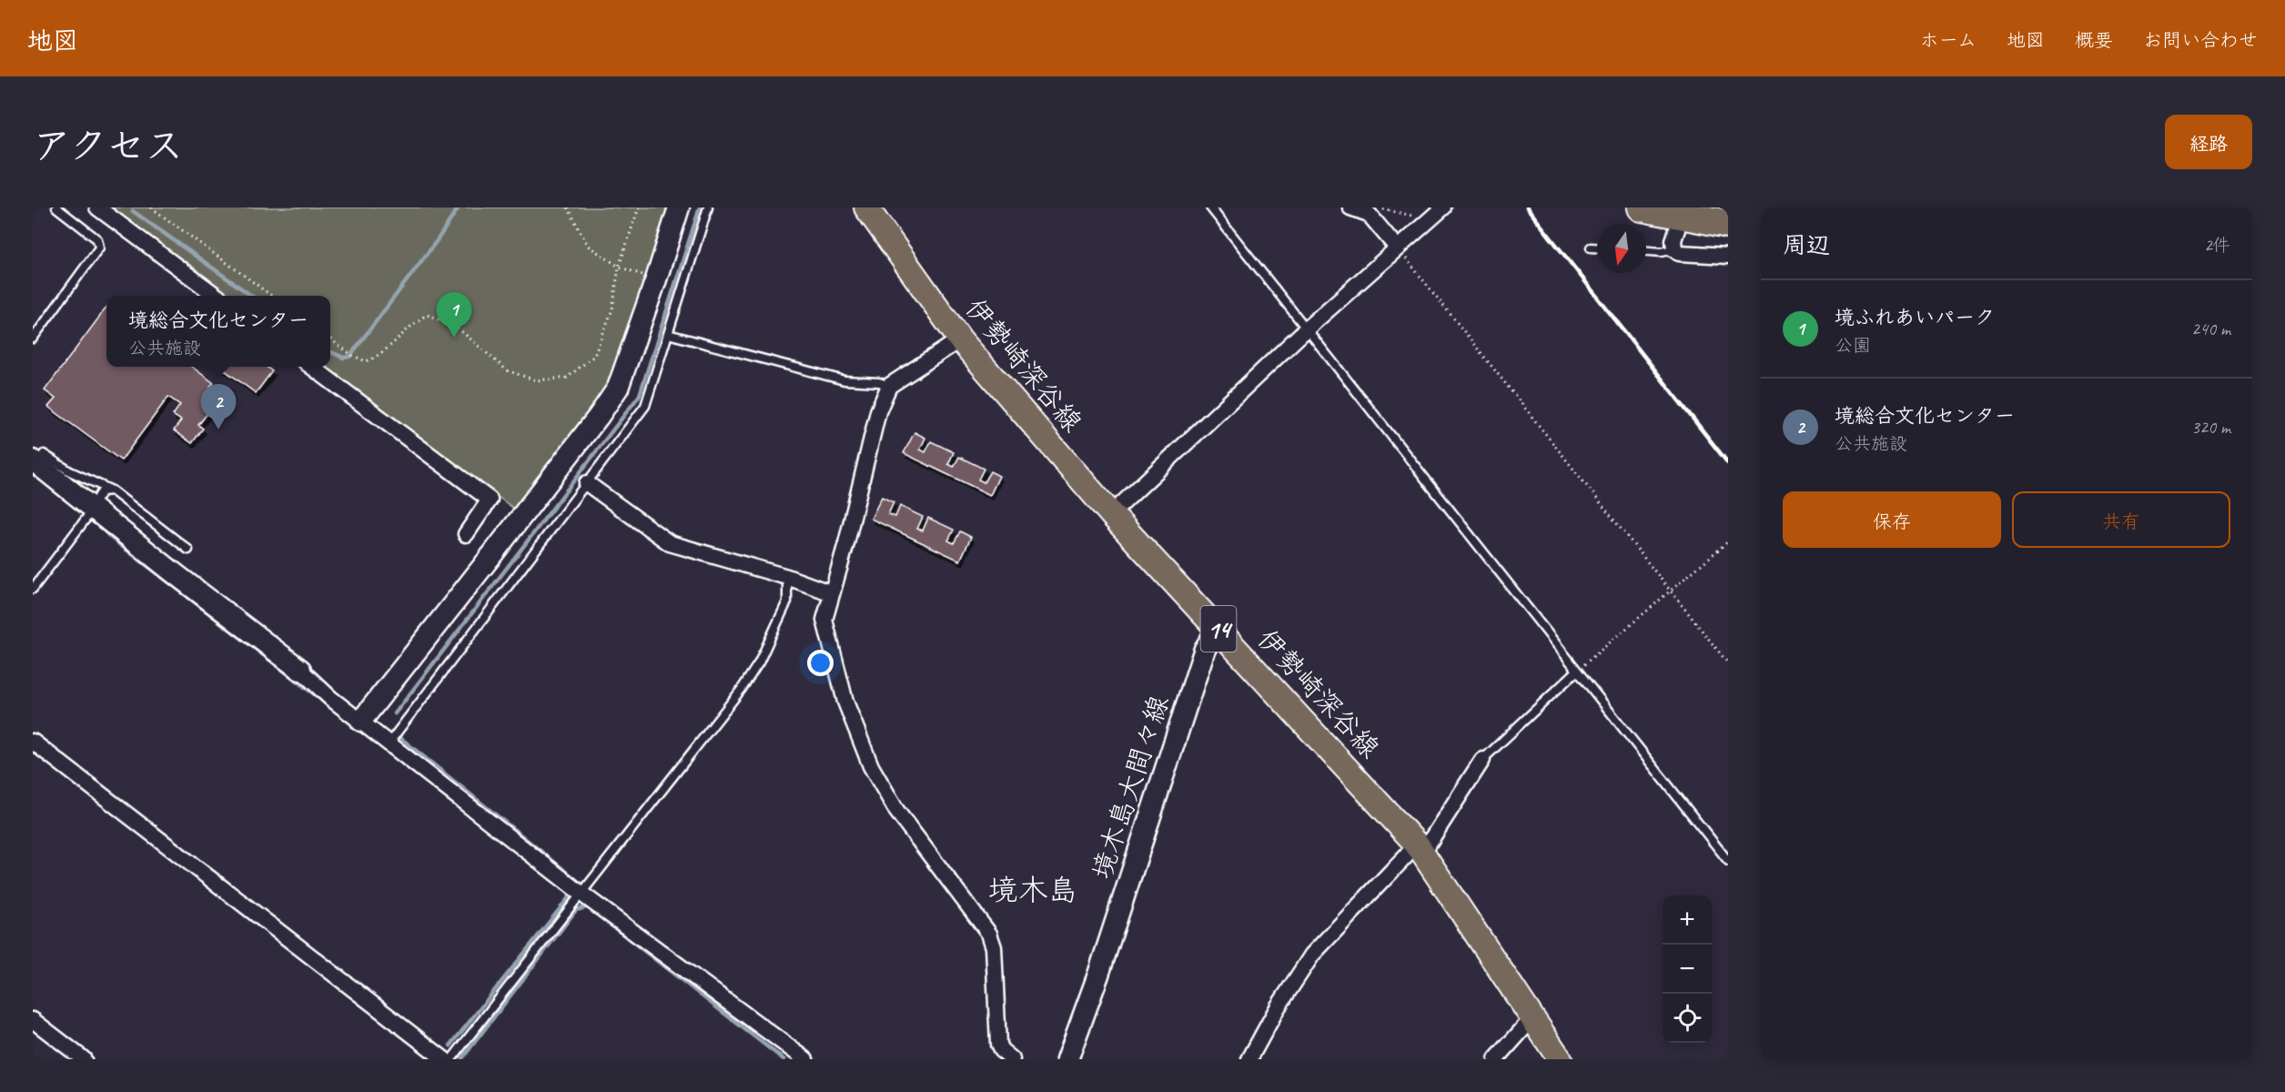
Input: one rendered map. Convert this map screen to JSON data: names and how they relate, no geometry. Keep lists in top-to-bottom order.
{
  "streets": {
    "main road": ["伊勢崎深谷線", "14"],
    "street": ["境木島大間々線"]
  },
  "crossings": [
    ["伊勢崎深谷線", "境木島大間々線"]
  ],
  "districts": ["境木島"],
  "north": "bottom",
  "page": {
    "header": "地図",
    "nav": [
      "ホーム",
      "地図",
      "概要",
      "お問い合わせ"
    ],
    "title": "アクセス",
    "buttons": [
      "経路",
      ["保存", "共有"]
    ],
    "heading": ["周辺", "2件"],
    "list": [
      {
        "mark": "1",
        "name": "境ふれあいパーク",
        "note": "公園",
        "value": "240 m"
      },
      {
        "mark": "2",
        "name": "境総合文化センター",
        "note": "公共施設",
        "value": "320 m"
      }
    ],
    "pins": ["1", "2"],
    "popup": ["境総合文化センター", "公共施設"],
    "map_buttons": ["+", "−"]
  }
}
